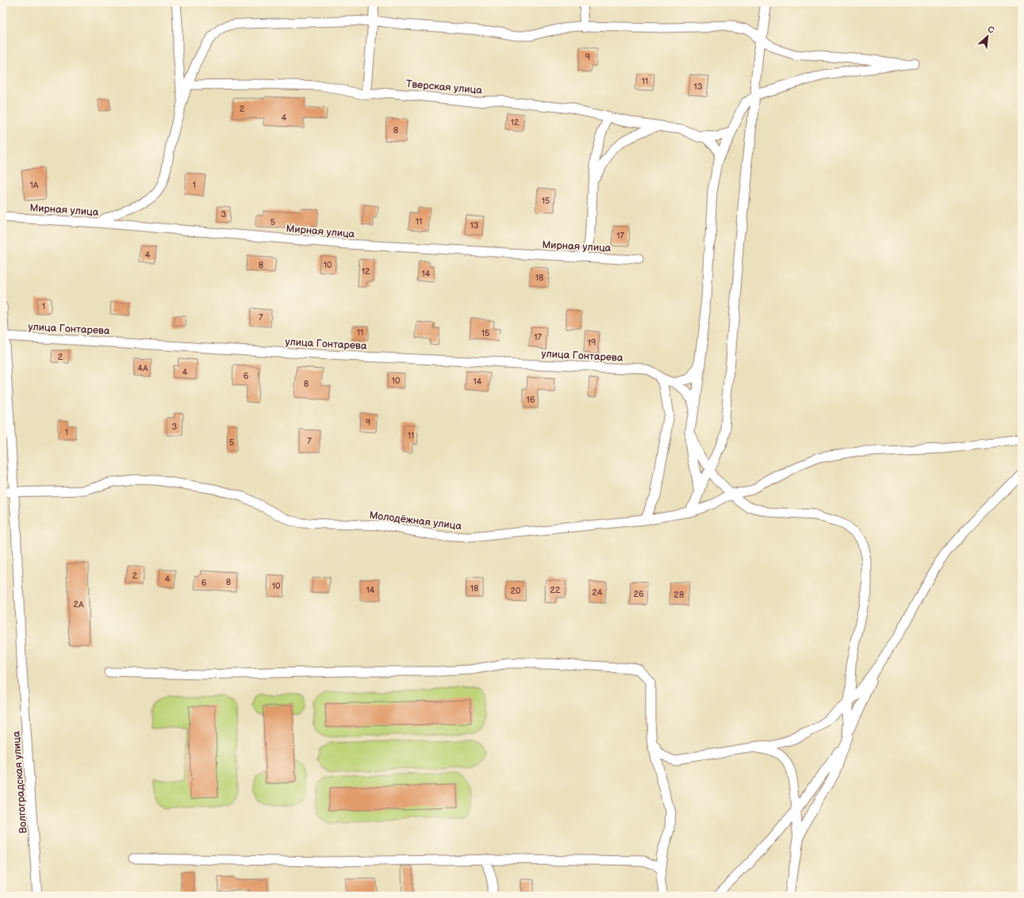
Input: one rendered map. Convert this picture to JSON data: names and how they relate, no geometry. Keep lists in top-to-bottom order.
{
  "streets": {
    "street": [
      "Тверская улица",
      "Мирная улица",
      "улица Гонтарева",
      "Молодёжная улица",
      "Волгоградская улица"
    ]
  },
  "crossings": [
    ["улица Гонтарева", "Волгоградская улица"],
    ["Молодёжная улица", "Волгоградская улица"]
  ],
  "house_numbers": [
    "9",
    "11",
    "13",
    "2",
    "4",
    "12",
    "8",
    "1А",
    "1",
    "15",
    "3",
    "11",
    "5",
    "13",
    "17",
    "4",
    "8",
    "10",
    "12",
    "14",
    "18",
    "1",
    "7",
    "11",
    "15",
    "17",
    "19",
    "2",
    "4А",
    "4",
    "6",
    "10",
    "14",
    "8",
    "16",
    "9",
    "3",
    "1",
    "11",
    "7",
    "5",
    "2",
    "4",
    "8",
    "6",
    "10",
    "18",
    "14",
    "22",
    "20",
    "24",
    "26",
    "28",
    "2А"
  ],
  "north": "top right"
}
